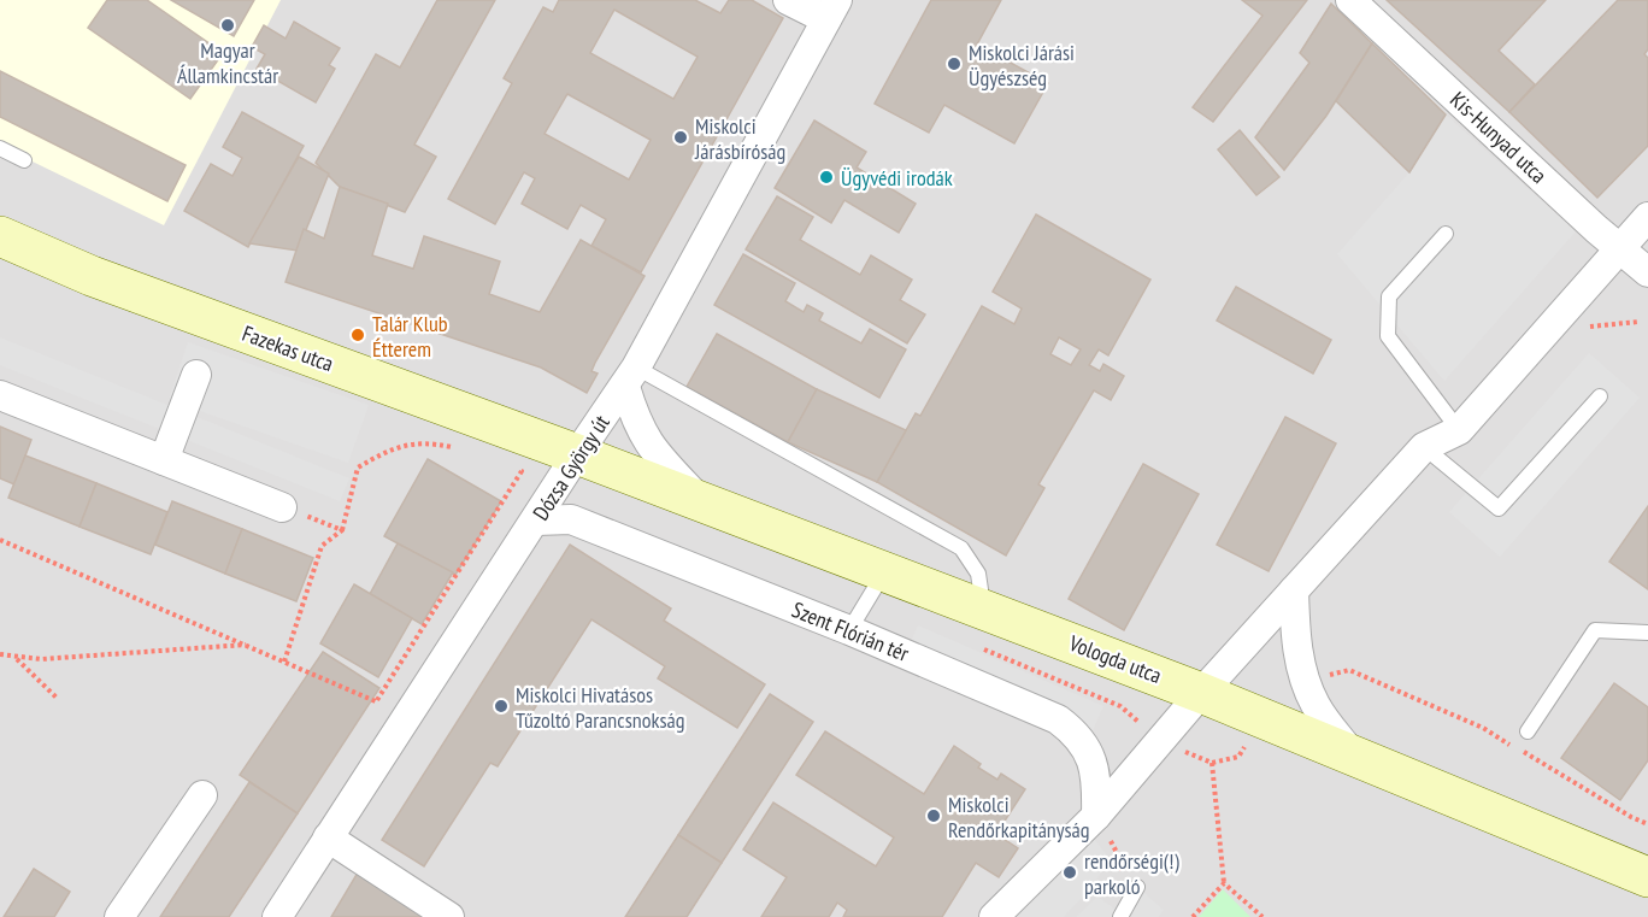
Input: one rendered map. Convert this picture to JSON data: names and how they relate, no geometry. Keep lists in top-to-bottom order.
{
  "streets": {
    "street": [
      "Kis-Hunyad utca",
      "Fazekas utca",
      "Dózsa György út",
      "Szent Flórián tér",
      "Vologda utca"
    ]
  },
  "crossings": [
    ["Fazekas utca", "Dózsa György út"],
    ["Fazekas utca", "Vologda utca"],
    ["Dózsa György út", "Szent Flórián tér"],
    ["Dózsa György út", "Vologda utca"]
  ],
  "places": [
    "Magyar Államkincstár",
    "Miskolci Járási Ügyészség",
    "Miskolci Járásbíróság",
    "Ügyvédi irodák",
    "Talár Klub Étterem",
    "Miskolci Hivatásos Tűzoltó Parancsnokság",
    "Miskolci Rendőrkapitányság",
    "rendőrségi(!) parkoló"
  ]
}
